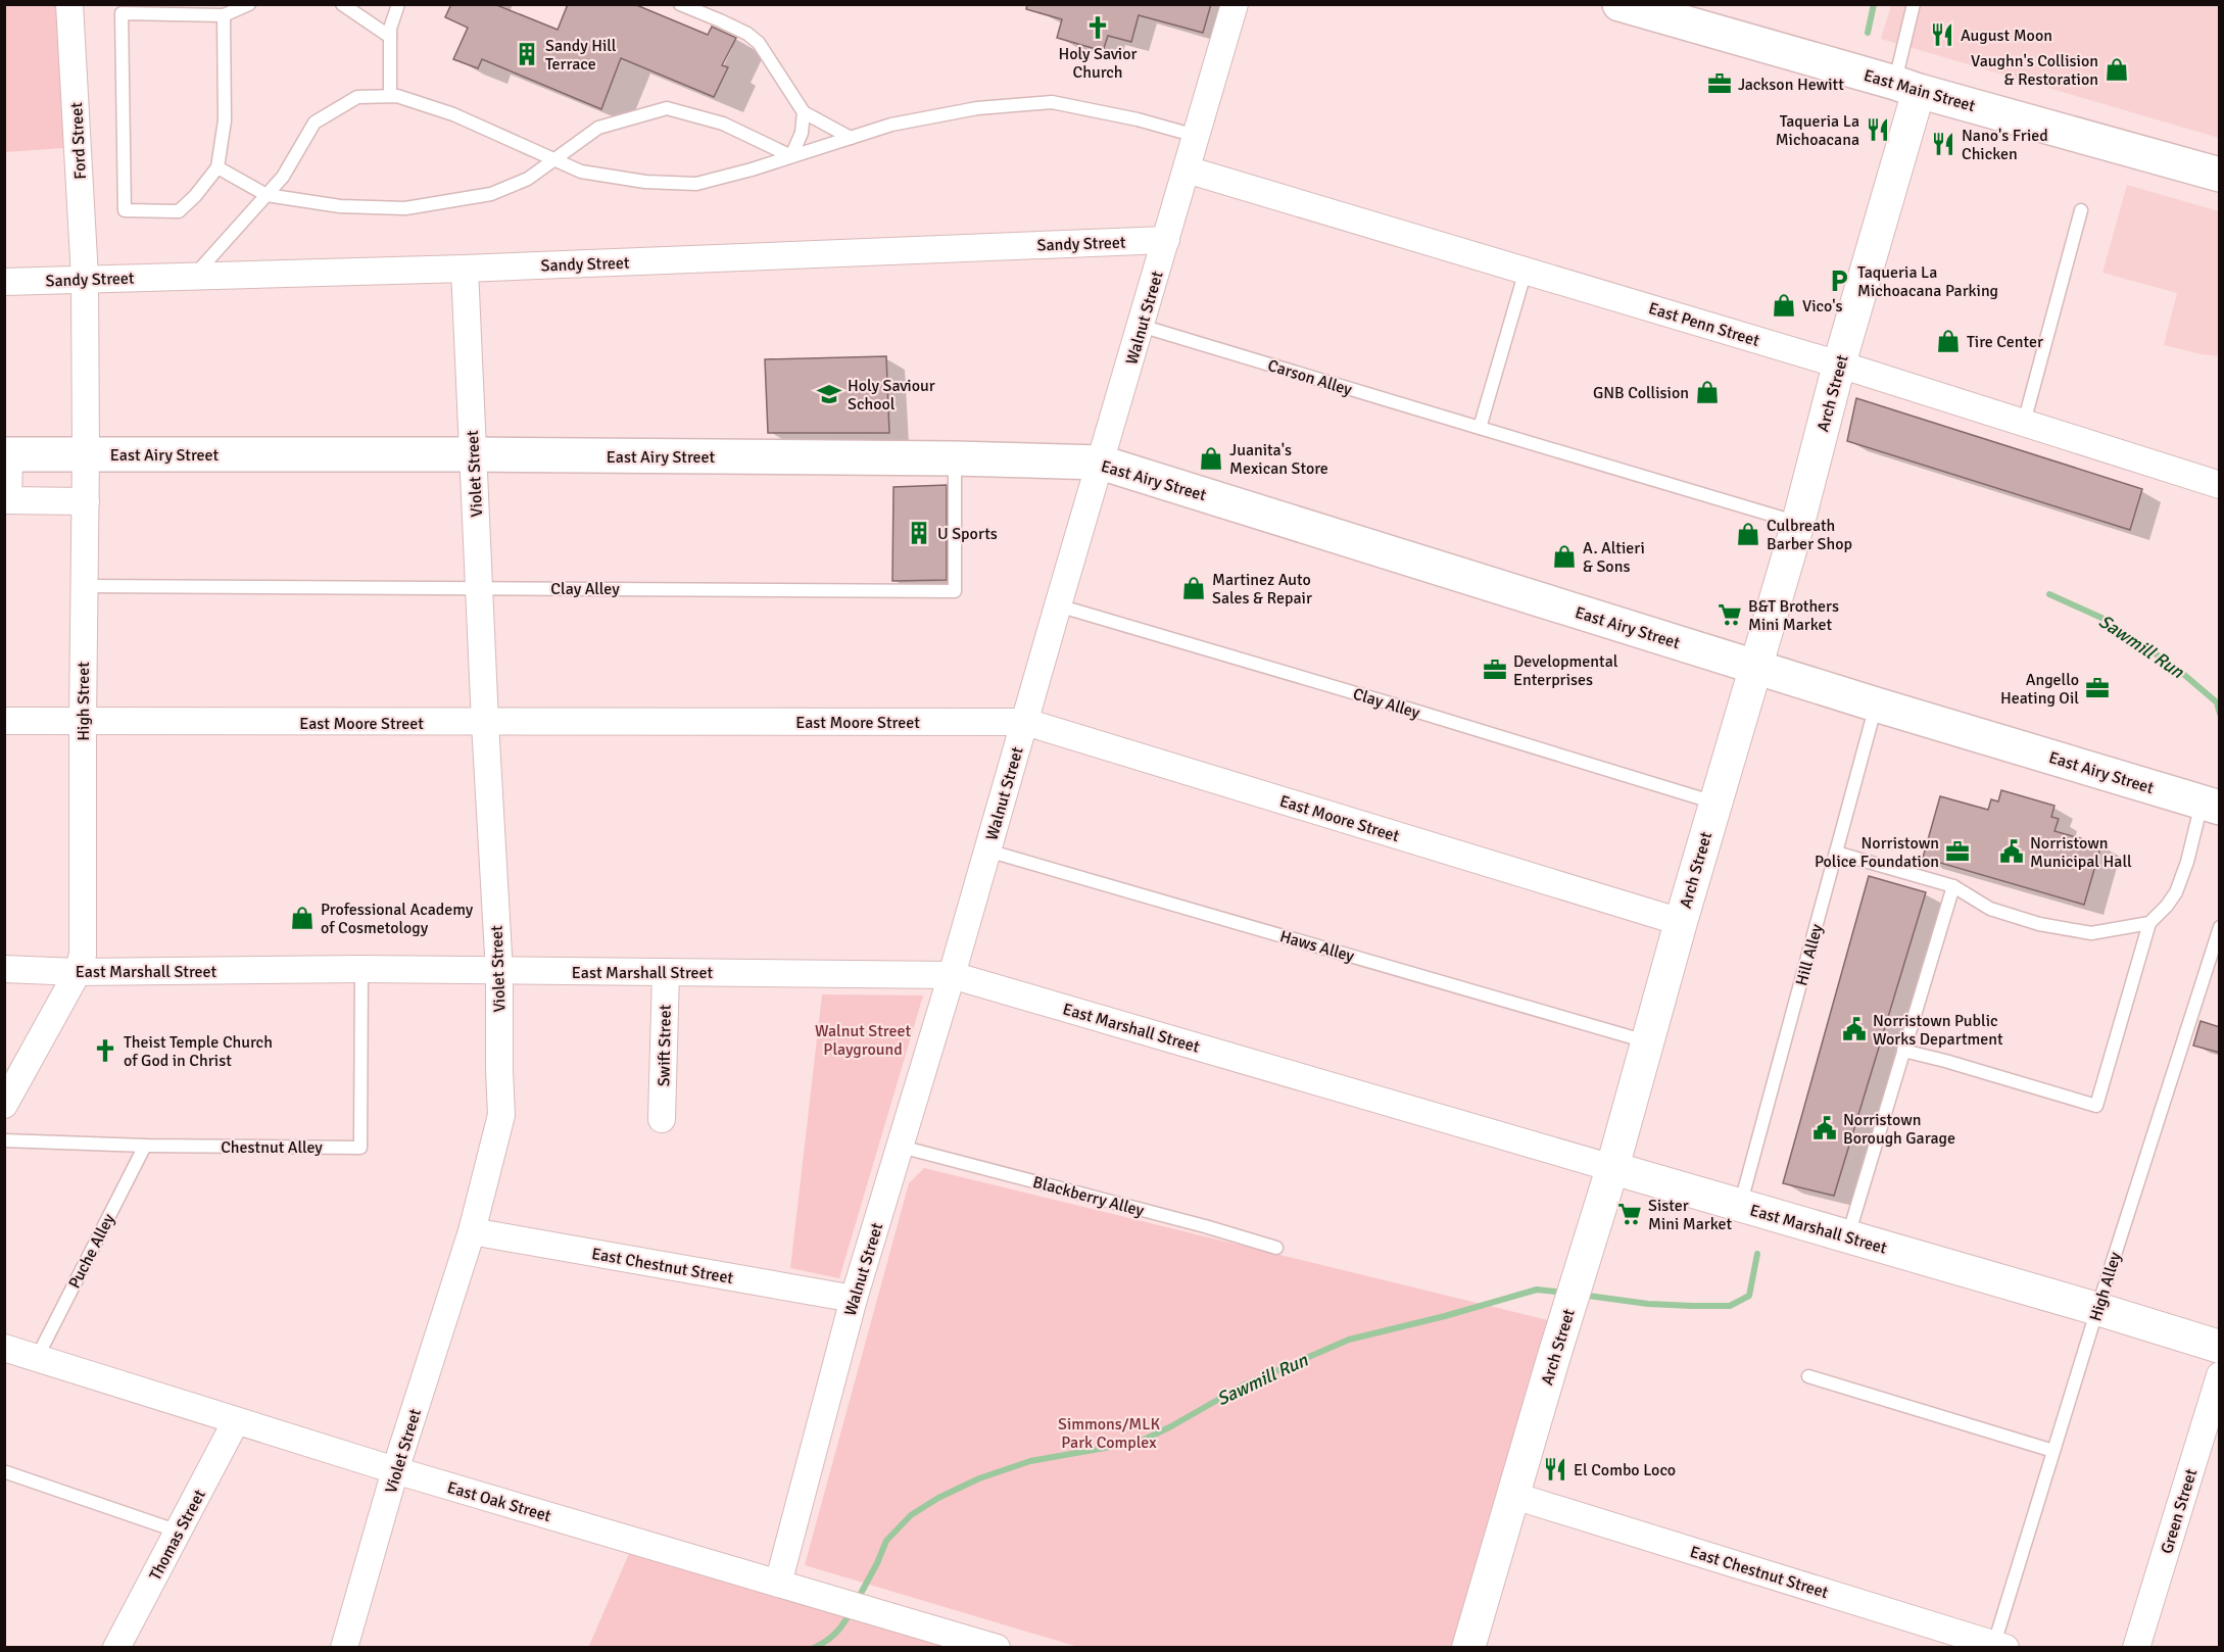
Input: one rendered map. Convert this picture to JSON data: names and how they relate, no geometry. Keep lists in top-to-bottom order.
{
  "streets": {
    "main road": ["East Main Street", "East Airy Street"],
    "street": [
      "Ford Street",
      "Sandy Street",
      "Walnut Street",
      "East Penn Street",
      "Arch Street",
      "Violet Street",
      "High Street",
      "East Moore Street",
      "East Marshall Street",
      "Swift Street",
      "East Chestnut Street",
      "East Oak Street",
      "Green Street",
      "Thomas Street"
    ],
    "lane": [
      "Carson Alley",
      "Clay Alley",
      "Haws Alley",
      "Hill Alley",
      "Chestnut Alley",
      "Blackberry Alley",
      "Puche Alley",
      "High Alley"
    ]
  },
  "crossings": [
    ["East Main Street", "Arch Street"],
    ["Ford Street", "Sandy Street"],
    ["Ford Street", "High Street"],
    ["Sandy Street", "Walnut Street"],
    ["Sandy Street", "Violet Street"],
    ["Sandy Street", "High Street"],
    ["Walnut Street", "East Penn Street"],
    ["Walnut Street", "Carson Alley"],
    ["Walnut Street", "East Airy Street"],
    ["Walnut Street", "Clay Alley"],
    ["Walnut Street", "East Moore Street"],
    ["Walnut Street", "Haws Alley"],
    ["Walnut Street", "East Marshall Street"],
    ["Walnut Street", "Blackberry Alley"],
    ["Walnut Street", "East Chestnut Street"],
    ["Walnut Street", "East Oak Street"],
    ["East Penn Street", "Arch Street"],
    ["Carson Alley", "Arch Street"],
    ["Arch Street", "East Airy Street"],
    ["Arch Street", "Clay Alley"],
    ["Arch Street", "East Moore Street"],
    ["Arch Street", "Haws Alley"],
    ["Arch Street", "East Marshall Street"],
    ["Arch Street", "East Chestnut Street"],
    ["East Airy Street", "Violet Street"],
    ["East Airy Street", "Clay Alley"],
    ["East Airy Street", "High Street"],
    ["East Airy Street", "Hill Alley"],
    ["Violet Street", "Clay Alley"],
    ["Violet Street", "East Moore Street"],
    ["Violet Street", "East Marshall Street"],
    ["Violet Street", "East Chestnut Street"],
    ["Violet Street", "East Oak Street"],
    ["Clay Alley", "High Street"],
    ["High Street", "East Moore Street"],
    ["High Street", "East Marshall Street"],
    ["Hill Alley", "East Marshall Street"],
    ["East Marshall Street", "Swift Street"],
    ["East Marshall Street", "Chestnut Alley"],
    ["East Marshall Street", "High Alley"],
    ["Chestnut Alley", "Puche Alley"],
    ["Puche Alley", "East Oak Street"],
    ["East Chestnut Street", "High Alley"],
    ["East Oak Street", "Thomas Street"]
  ],
  "water": ["Sawmill Run"],
  "parks": ["Walnut Street Playground", "Simmons/MLK Park Complex"],
  "places": {
    "church": ["Holy Savior Church", "Theist Temple Church of God in Christ"],
    "restaurant": [
      "August Moon",
      "Taqueria La Michoacana",
      "Nano's Fried Chicken",
      "El Combo Loco"
    ],
    "building": ["Sandy Hill Terrace", "U Sports"],
    "shop": [
      "Vaughn's Collision & Restoration",
      "Vico's",
      "Tire Center",
      "GNB Collision",
      "Juanita's Mexican Store",
      "Culbreath Barber Shop",
      "A. Altieri & Sons",
      "Martinez Auto Sales & Repair",
      "Professional Academy of Cosmetology"
    ],
    "office": [
      "Jackson Hewitt",
      "Developmental Enterprises",
      "Angello Heating Oil",
      "Norristown Police Foundation"
    ],
    "parking": ["Taqueria La Michoacana Parking"],
    "school or university": ["Holy Saviour School"],
    "supermarket": ["B&T Brothers Mini Market", "Sister Mini Market"],
    "public building": ["Norristown Municipal Hall", "Norristown Public Works Department", "Norristown Borough Garage"]
  }
}
